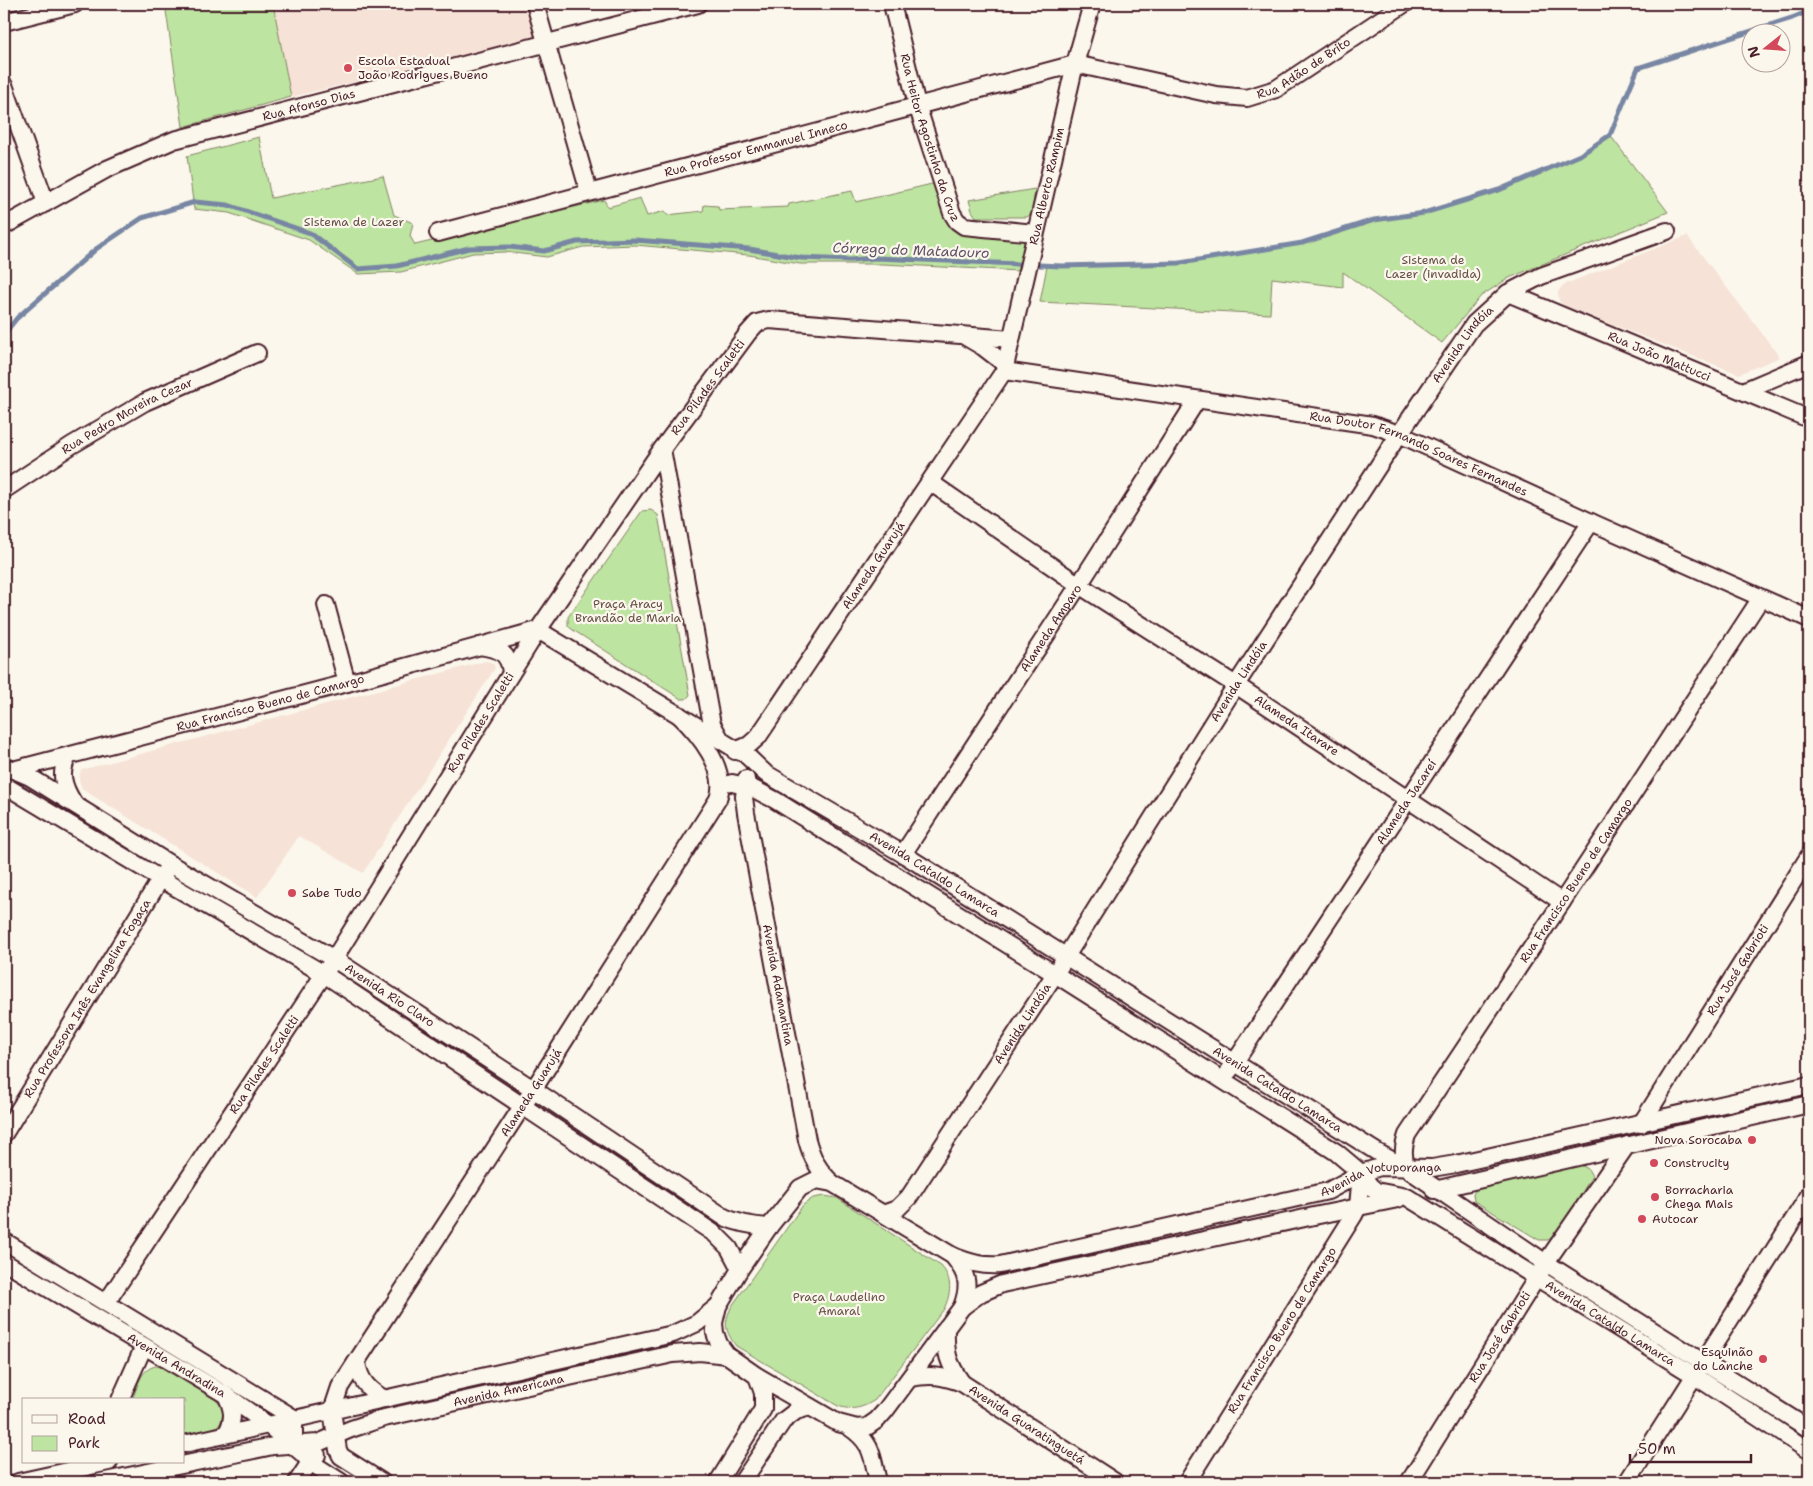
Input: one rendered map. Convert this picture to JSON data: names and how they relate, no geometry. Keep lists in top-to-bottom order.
{
  "streets": {
    "street": [
      "Rua Adão de Brito",
      "Rua Afonso Dias",
      "Rua Heitor Agostinho da Cruz",
      "Rua Professor Emmanuel Inneco",
      "Rua Alberto Rampim",
      "Avenida Lindóia",
      "Rua João Mattucci",
      "Rua Pilades Scaletti",
      "Rua Pedro Moreira Cezar",
      "Rua Doutor Fernando Soares Fernandes",
      "Alameda Guarujá",
      "Alameda Amparo",
      "Rua Francisco Bueno de Camargo",
      "Alameda Itarare",
      "Alameda Jacareí",
      "Avenida Cataldo Lamarca",
      "Rua José Gabrioti",
      "Avenida Adamantina",
      "Avenida Rio Claro",
      "Rua Professora Inês Evangelina Fogaça",
      "Avenida Votuporanga",
      "Avenida Andradina",
      "Avenida Americana",
      "Avenida Guaratinguetá"
    ]
  },
  "crossings": [
    ["Rua Adão de Brito", "Rua Professor Emmanuel Inneco"],
    ["Rua Adão de Brito", "Rua Alberto Rampim"],
    ["Rua Heitor Agostinho da Cruz", "Rua Professor Emmanuel Inneco"],
    ["Rua Heitor Agostinho da Cruz", "Rua Alberto Rampim"],
    ["Rua Professor Emmanuel Inneco", "Rua Alberto Rampim"],
    ["Rua Alberto Rampim", "Rua Pilades Scaletti"],
    ["Rua Alberto Rampim", "Rua Doutor Fernando Soares Fernandes"],
    ["Rua Alberto Rampim", "Alameda Guarujá"],
    ["Avenida Lindóia", "Rua João Mattucci"],
    ["Avenida Lindóia", "Rua Doutor Fernando Soares Fernandes"],
    ["Avenida Lindóia", "Alameda Itarare"],
    ["Avenida Lindóia", "Avenida Cataldo Lamarca"],
    ["Rua Pilades Scaletti", "Rua Doutor Fernando Soares Fernandes"],
    ["Rua Pilades Scaletti", "Alameda Guarujá"],
    ["Rua Pilades Scaletti", "Rua Francisco Bueno de Camargo"],
    ["Rua Pilades Scaletti", "Avenida Cataldo Lamarca"],
    ["Rua Pilades Scaletti", "Avenida Rio Claro"],
    ["Rua Pilades Scaletti", "Avenida Andradina"],
    ["Rua Doutor Fernando Soares Fernandes", "Alameda Guarujá"],
    ["Rua Doutor Fernando Soares Fernandes", "Alameda Amparo"],
    ["Rua Doutor Fernando Soares Fernandes", "Rua Francisco Bueno de Camargo"],
    ["Rua Doutor Fernando Soares Fernandes", "Alameda Jacareí"],
    ["Alameda Guarujá", "Alameda Itarare"],
    ["Alameda Guarujá", "Avenida Cataldo Lamarca"],
    ["Alameda Guarujá", "Avenida Adamantina"],
    ["Alameda Guarujá", "Avenida Rio Claro"],
    ["Alameda Guarujá", "Avenida Americana"],
    ["Alameda Amparo", "Alameda Itarare"],
    ["Alameda Amparo", "Avenida Cataldo Lamarca"],
    ["Rua Francisco Bueno de Camargo", "Alameda Itarare"],
    ["Rua Francisco Bueno de Camargo", "Avenida Cataldo Lamarca"],
    ["Rua Francisco Bueno de Camargo", "Avenida Rio Claro"],
    ["Rua Francisco Bueno de Camargo", "Avenida Votuporanga"],
    ["Alameda Itarare", "Alameda Jacareí"],
    ["Alameda Jacareí", "Avenida Cataldo Lamarca"],
    ["Avenida Cataldo Lamarca", "Rua José Gabrioti"],
    ["Avenida Cataldo Lamarca", "Avenida Adamantina"],
    ["Avenida Cataldo Lamarca", "Avenida Votuporanga"],
    ["Rua José Gabrioti", "Avenida Votuporanga"],
    ["Avenida Rio Claro", "Rua Professora Inês Evangelina Fogaça"],
    ["Avenida Andradina", "Avenida Americana"]
  ],
  "water": ["Córrego do Matadouro"],
  "parks": [
    "Sistema de Lazer",
    "Sistema de Lazer (invadida)",
    "Praça Aracy Brandão de Maria",
    "Praça Laudelino Amaral"
  ],
  "places": [
    "Escola Estadual João Rodrigues Bueno",
    "Sabe Tudo",
    "Nova Sorocaba",
    "Construcity",
    "Borracharia Chega Mais",
    "Autocar",
    "Esquinão do Lanche"
  ],
  "legend": ["Road", "Park"],
  "scale_bar": "50 m",
  "north": "left"
}
